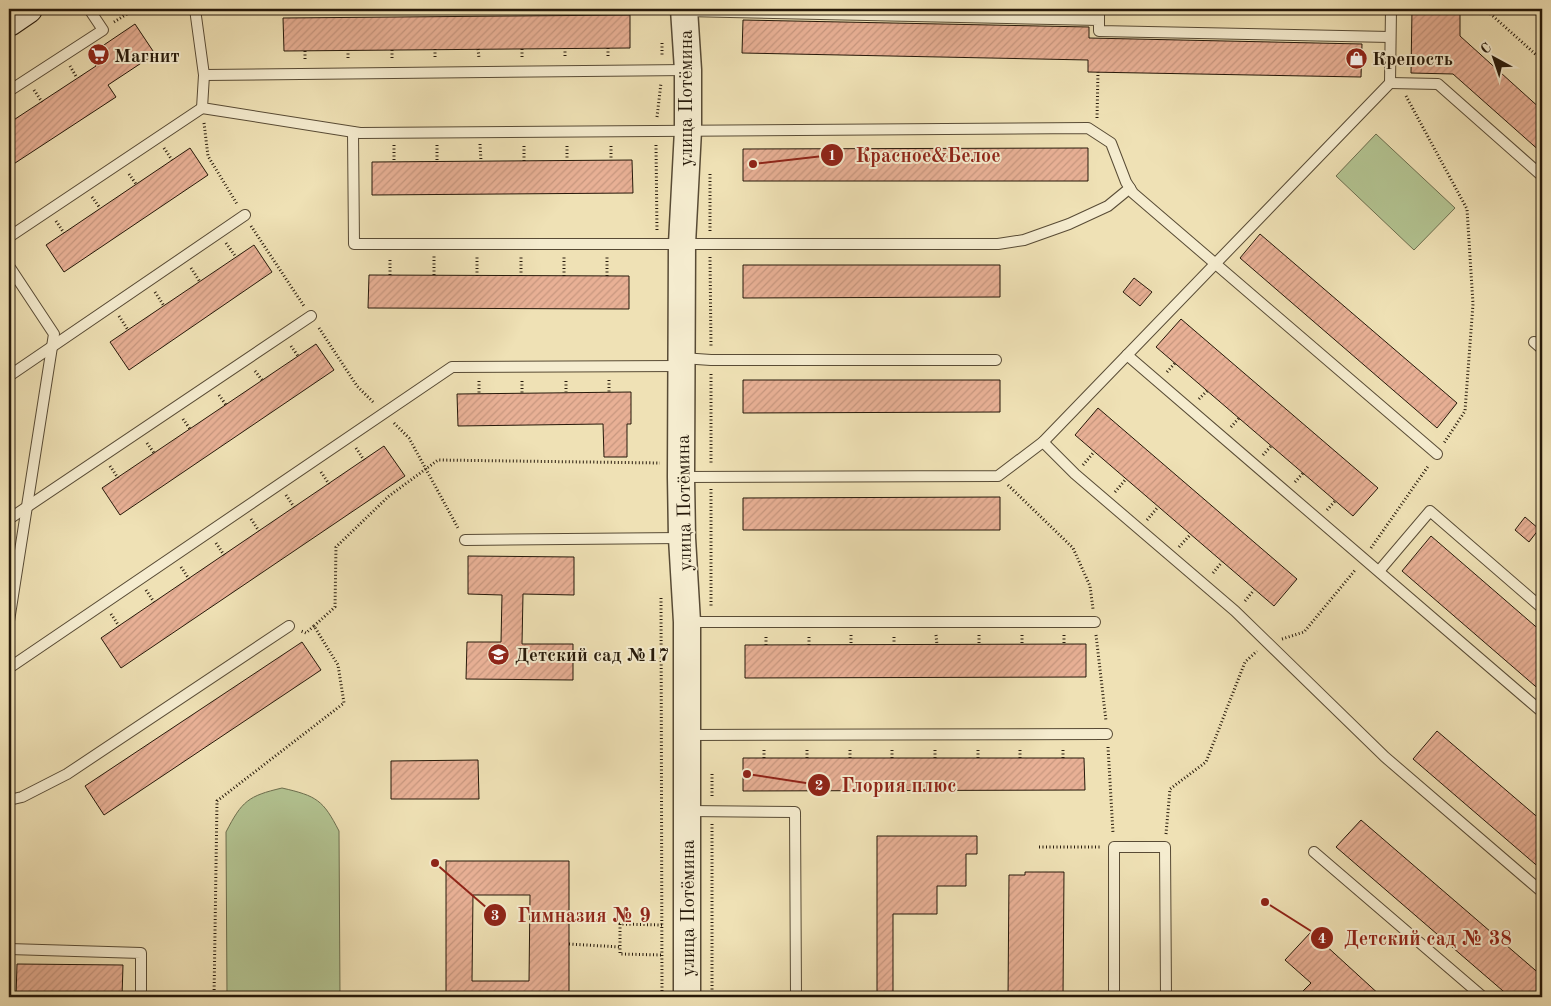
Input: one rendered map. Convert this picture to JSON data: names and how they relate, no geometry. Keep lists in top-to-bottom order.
{
  "streets": {
    "street": ["улица Потёмина"]
  },
  "places": {
    "supermarket": ["Магнит"],
    "shop": ["Крепость"],
    "other": [
      "Красное&Белое",
      "Глория плюс",
      "Гимназия № 9",
      "Детский сад № 38"
    ],
    "school or university": ["Детский сад №17"]
  },
  "north": "top left"
}
